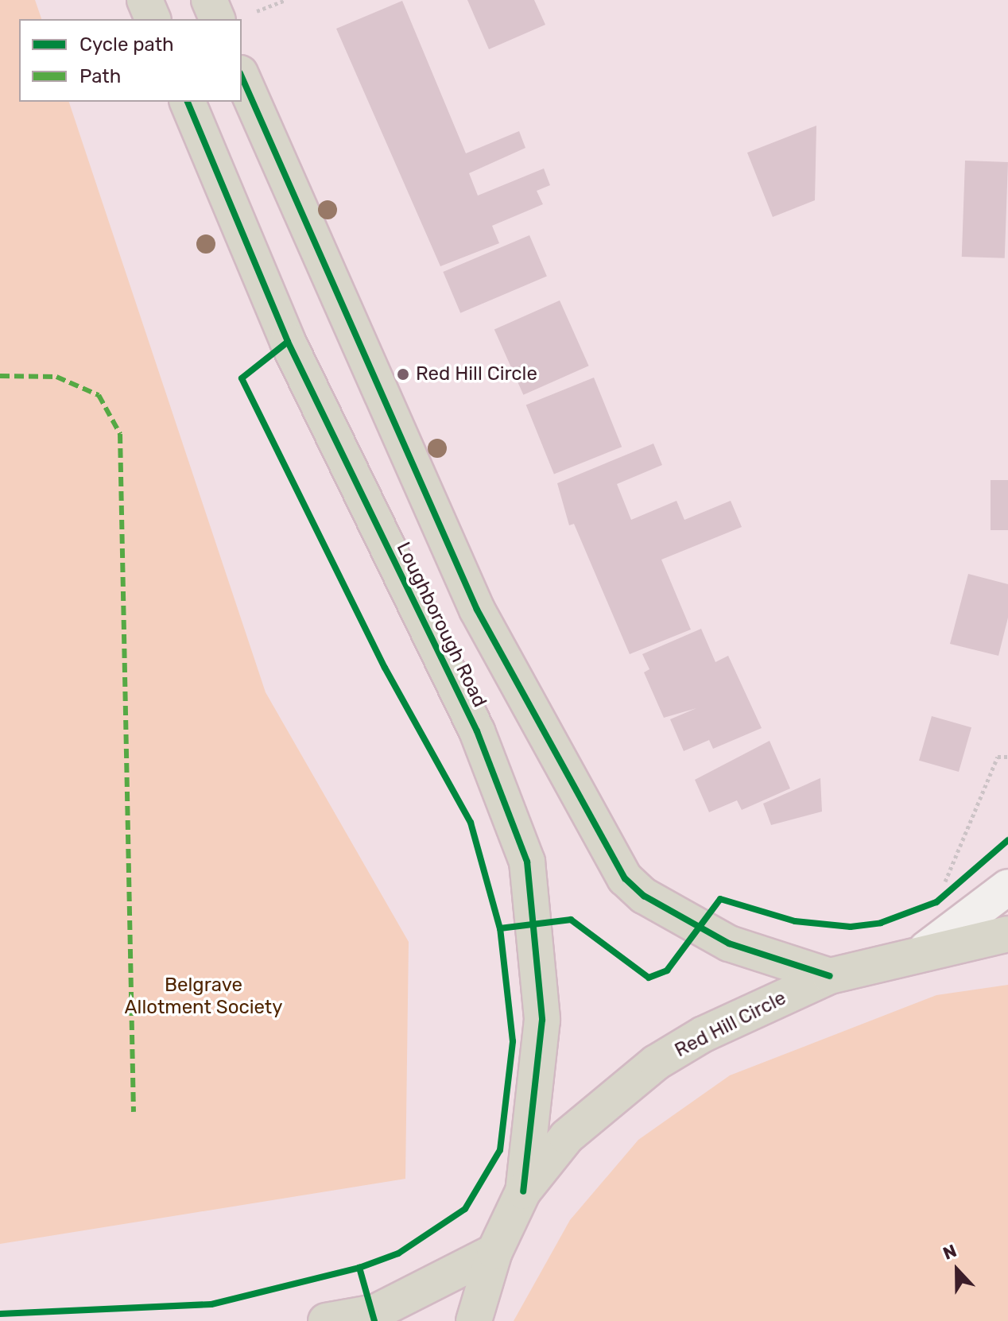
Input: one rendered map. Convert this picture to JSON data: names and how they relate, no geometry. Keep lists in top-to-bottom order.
{
  "streets": {
    "highway": ["Loughborough Road", "Red Hill Circle"]
  },
  "crossings": [
    ["Loughborough Road", "Red Hill Circle"]
  ],
  "parks": ["Belgrave Allotment Society"],
  "places": ["Red Hill Circle"],
  "legend": ["Cycle path", "Path"],
  "north": "top"
}
